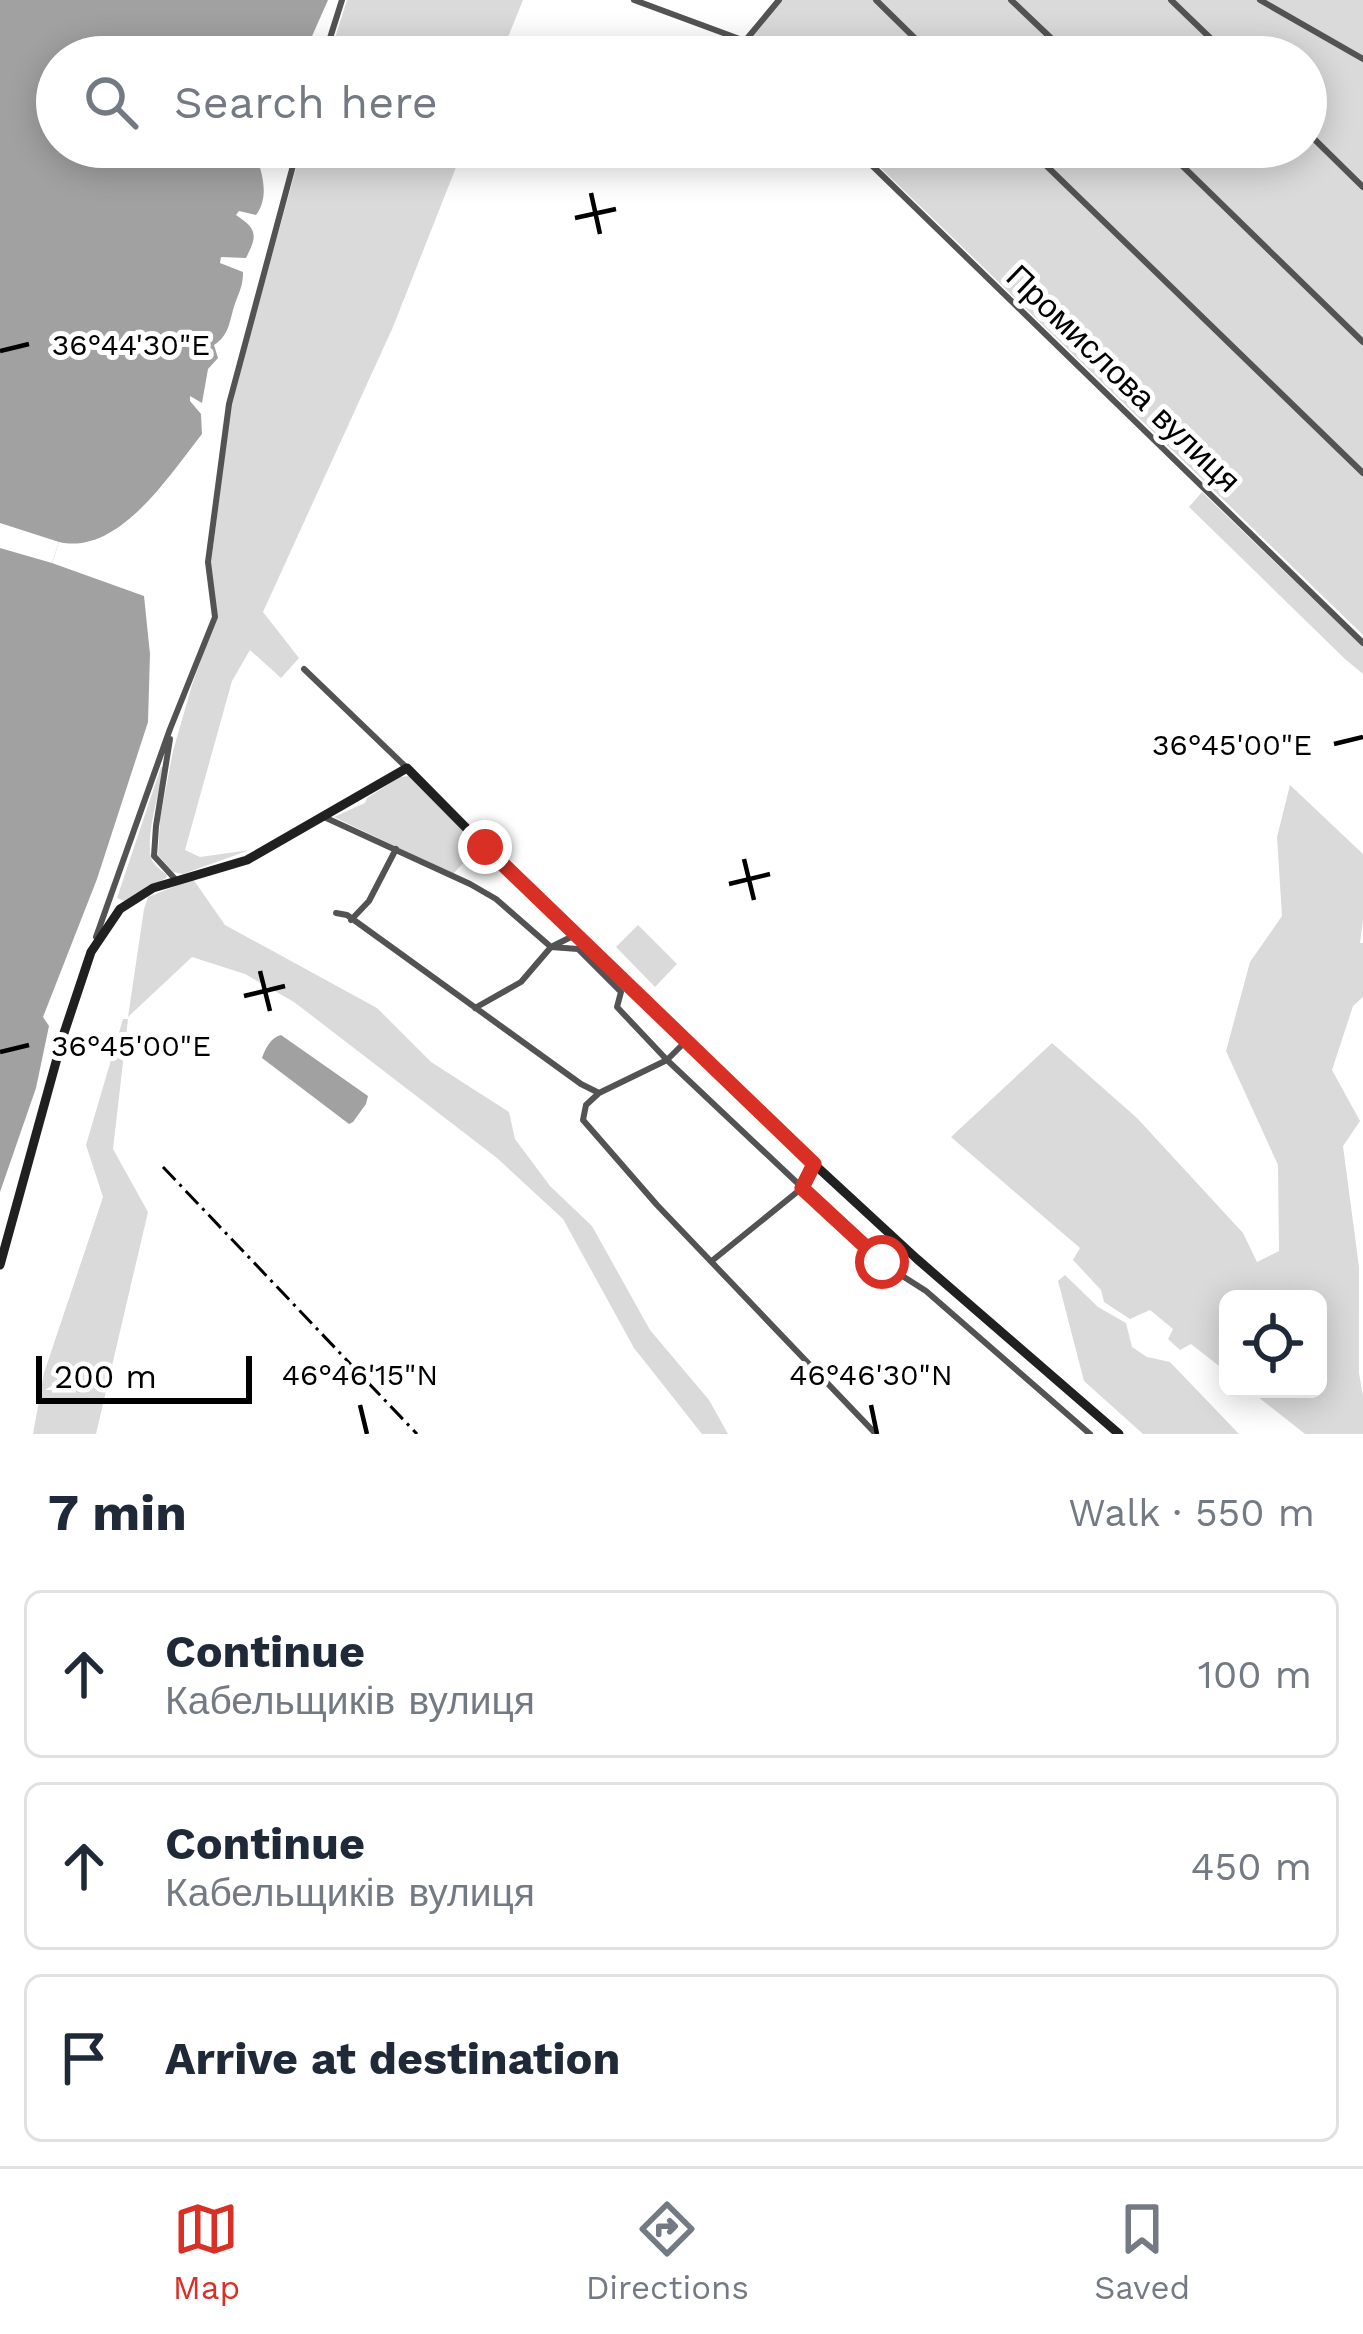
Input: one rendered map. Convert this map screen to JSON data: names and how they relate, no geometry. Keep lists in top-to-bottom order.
{
  "streets": {
    "street": ["Промислова вулиця"]
  },
  "scale_bar": "200 m",
  "page": {
    "search": "Search here",
    "scale": "200 m",
    "heading": ["7 min", "Walk · 550 m"],
    "list": [
      ["Continue", "Кабельщиків вулиця", "100 m"],
      ["Continue", "Кабельщиків вулиця", "450 m"],
      "Arrive at destination"
    ],
    "nav": ["Map", "Directions", "Saved"]
  },
  "coordinates": [
    "36°44'30\"E",
    "36°45'00\"E",
    "46°46'15\"N",
    "46°46'30\"N"
  ]
}
